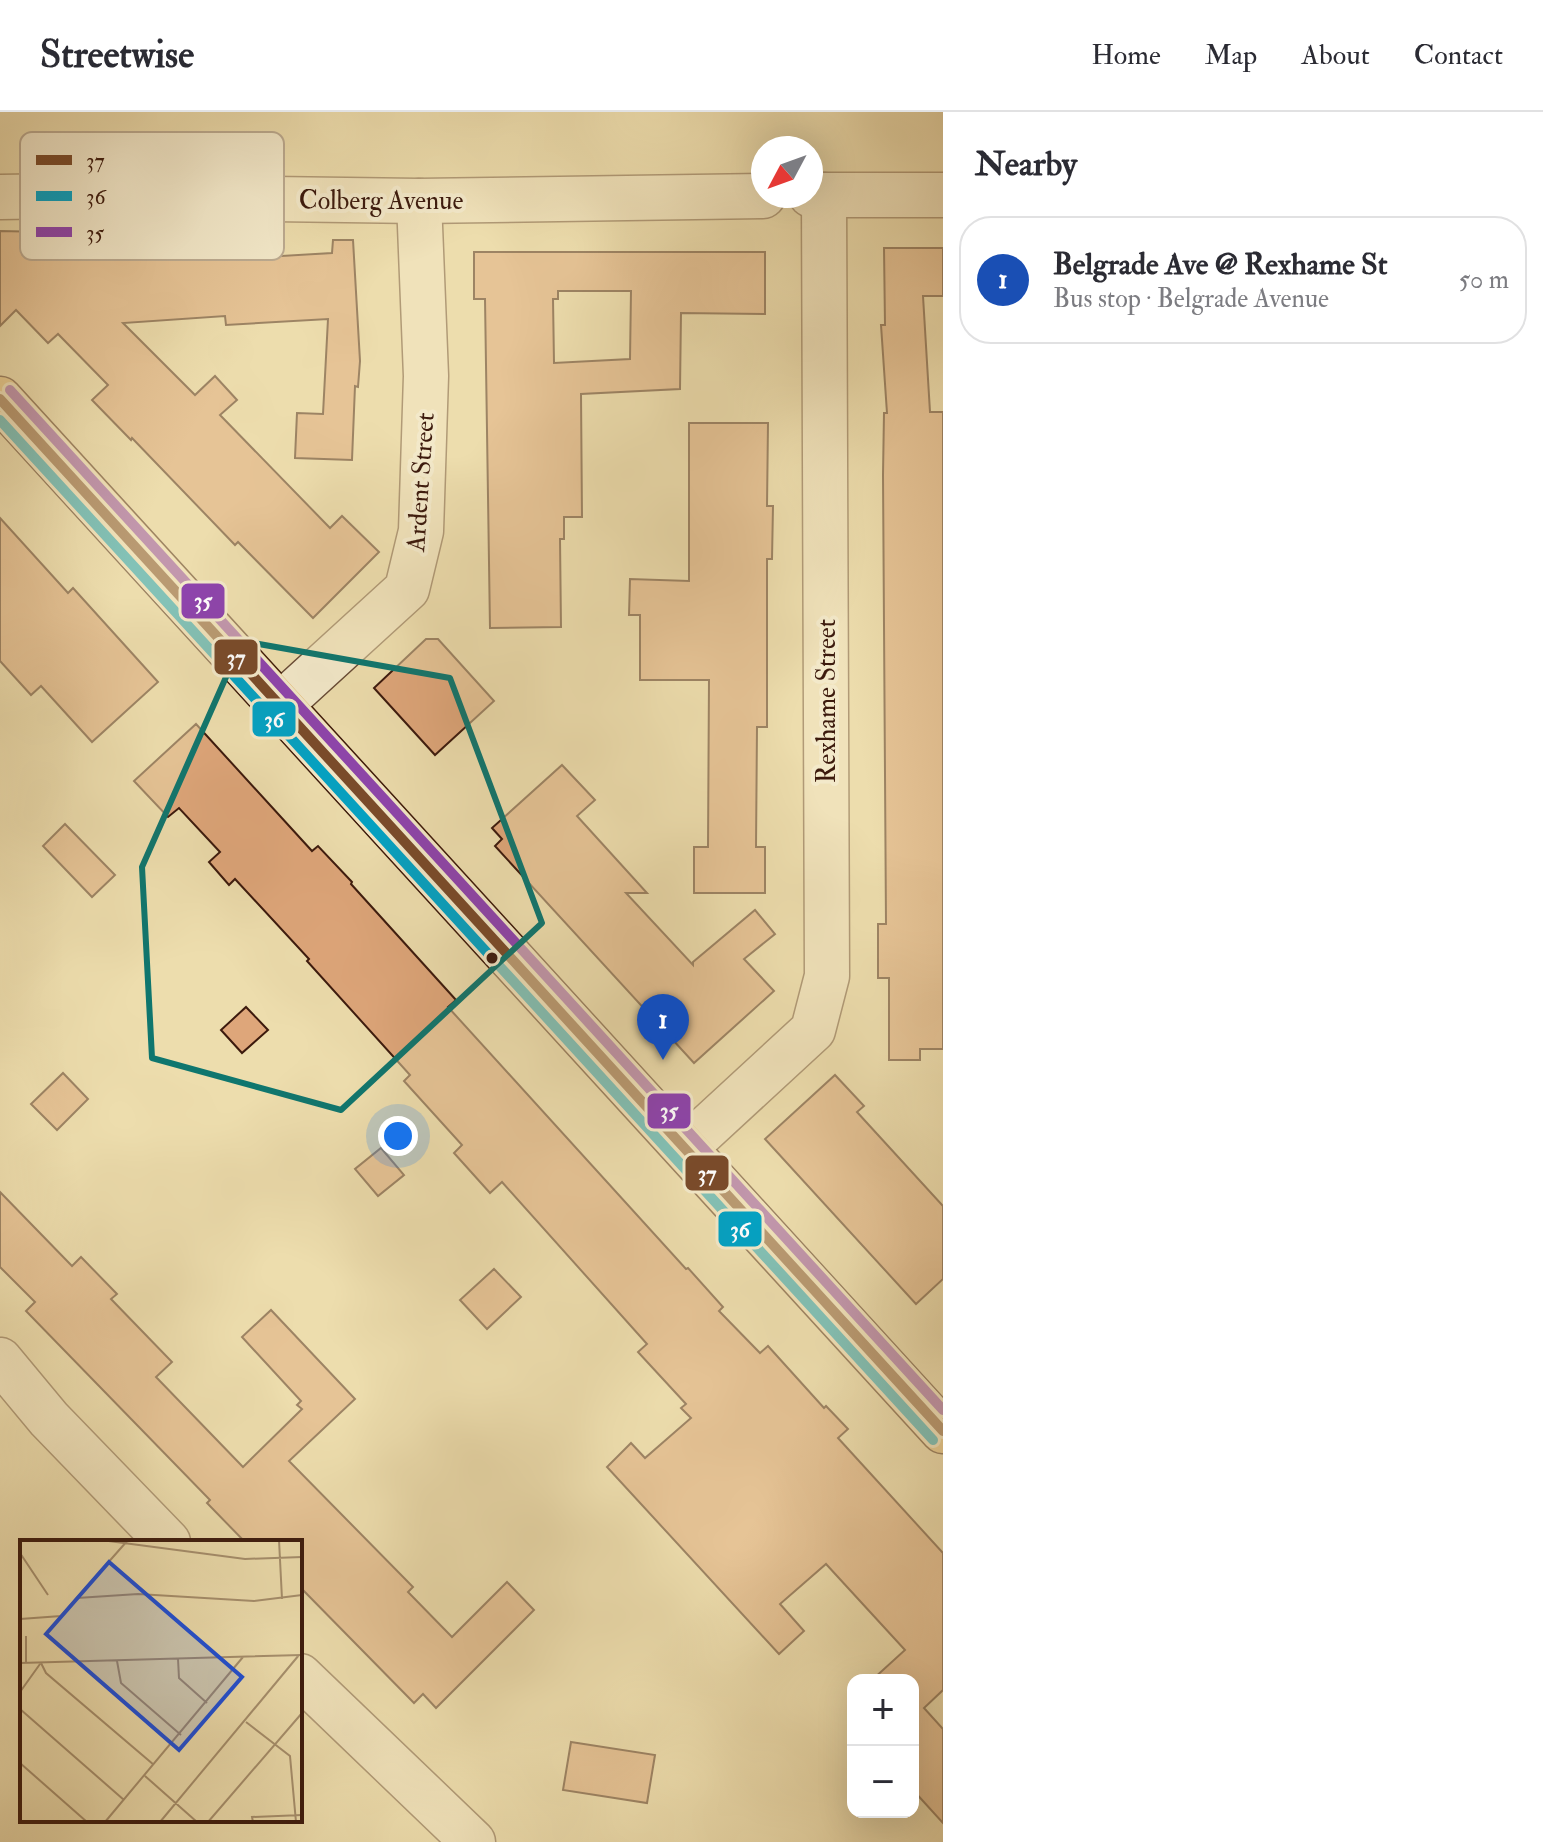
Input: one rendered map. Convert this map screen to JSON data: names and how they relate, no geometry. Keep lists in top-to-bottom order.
{
  "streets": {
    "street": ["Colberg Avenue", "Ardent Street", "Rexhame Street"]
  },
  "crossings": [
    ["Colberg Avenue", "Ardent Street"]
  ],
  "lines": ["transit line 35", "transit line 37", "transit line 36"],
  "legend": ["37", "36", "35"],
  "north": "bottom left",
  "page": {
    "header": "Streetwise",
    "nav": [
      "Home",
      "Map",
      "About",
      "Contact"
    ],
    "heading": "Nearby",
    "list": [
      {
        "mark": "1",
        "name": "Belgrade Ave @ Rexhame St",
        "note": "Bus stop · Belgrade Avenue",
        "value": "50 m"
      }
    ],
    "pins": "1",
    "map_buttons": ["+", "−"]
  }
}
